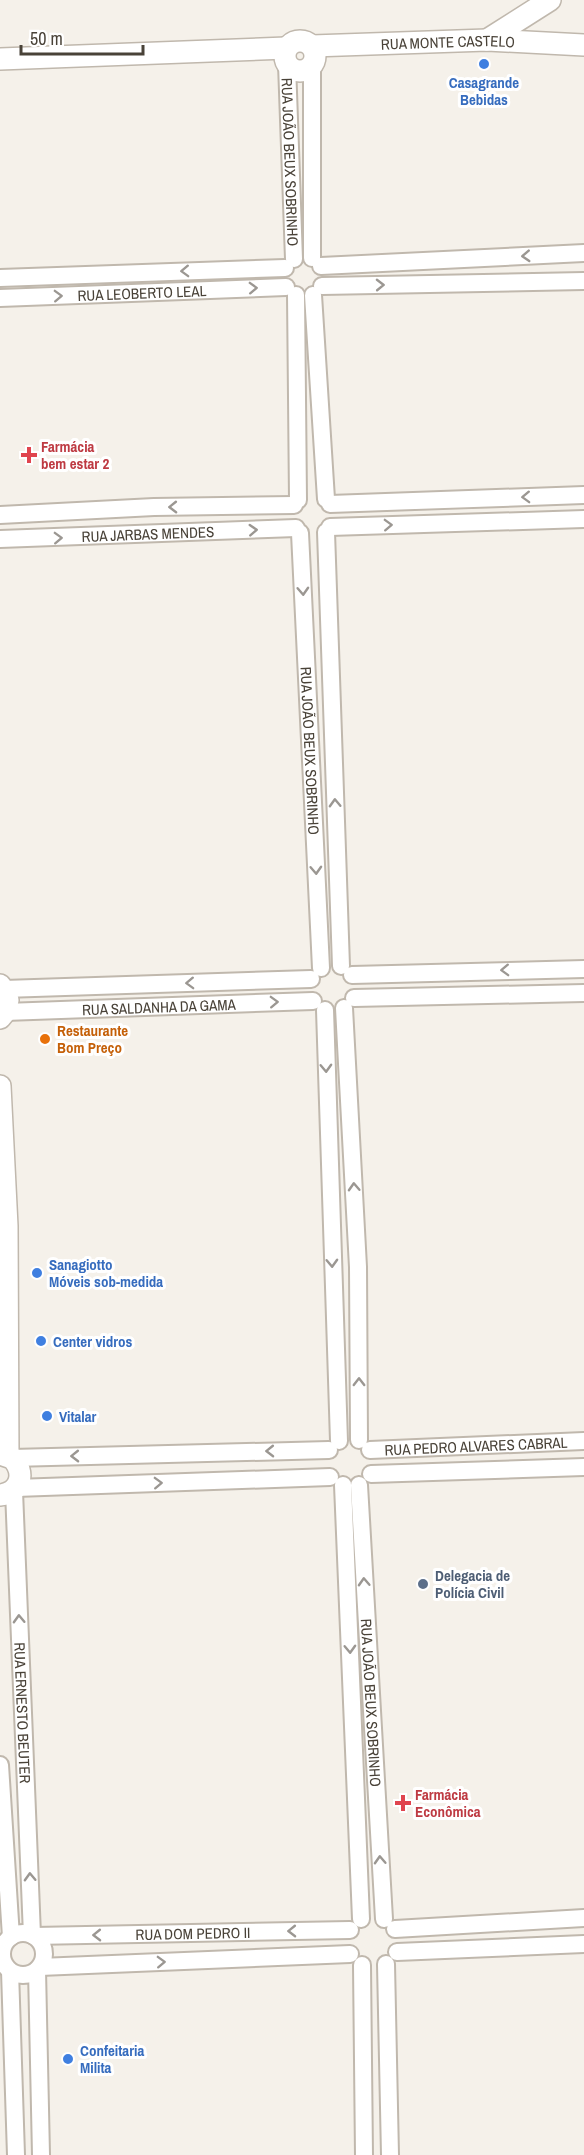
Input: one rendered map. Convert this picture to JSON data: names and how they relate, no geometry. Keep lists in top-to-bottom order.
{
  "streets": {
    "street": [
      "RUA MONTE CASTELO",
      "RUA JOÃO BEUX SOBRINHO",
      "RUA LEOBERTO LEAL",
      "RUA JARBAS MENDES",
      "RUA SALDANHA DA GAMA",
      "RUA PEDRO ALVARES CABRAL",
      "RUA ERNESTO BEUTER",
      "RUA DOM PEDRO II"
    ]
  },
  "crossings": [
    ["RUA MONTE CASTELO", "RUA JOÃO BEUX SOBRINHO"],
    ["RUA JOÃO BEUX SOBRINHO", "RUA LEOBERTO LEAL"],
    ["RUA JOÃO BEUX SOBRINHO", "RUA JARBAS MENDES"],
    ["RUA JOÃO BEUX SOBRINHO", "RUA SALDANHA DA GAMA"],
    ["RUA JOÃO BEUX SOBRINHO", "RUA PEDRO ALVARES CABRAL"],
    ["RUA JOÃO BEUX SOBRINHO", "RUA DOM PEDRO II"],
    ["RUA PEDRO ALVARES CABRAL", "RUA ERNESTO BEUTER"],
    ["RUA ERNESTO BEUTER", "RUA DOM PEDRO II"]
  ],
  "places": {
    "other": [
      "Casagrande Bebidas",
      "Restaurante Bom Preço",
      "Sanagiotto Móveis sob-medida",
      "Center vidros",
      "Vitalar",
      "Delegacia de Polícia Civil",
      "Confeitaria Milita"
    ],
    "health": ["Farmácia bem estar 2", "Farmácia Econômica"]
  },
  "scale_bar": "50 m"
}
